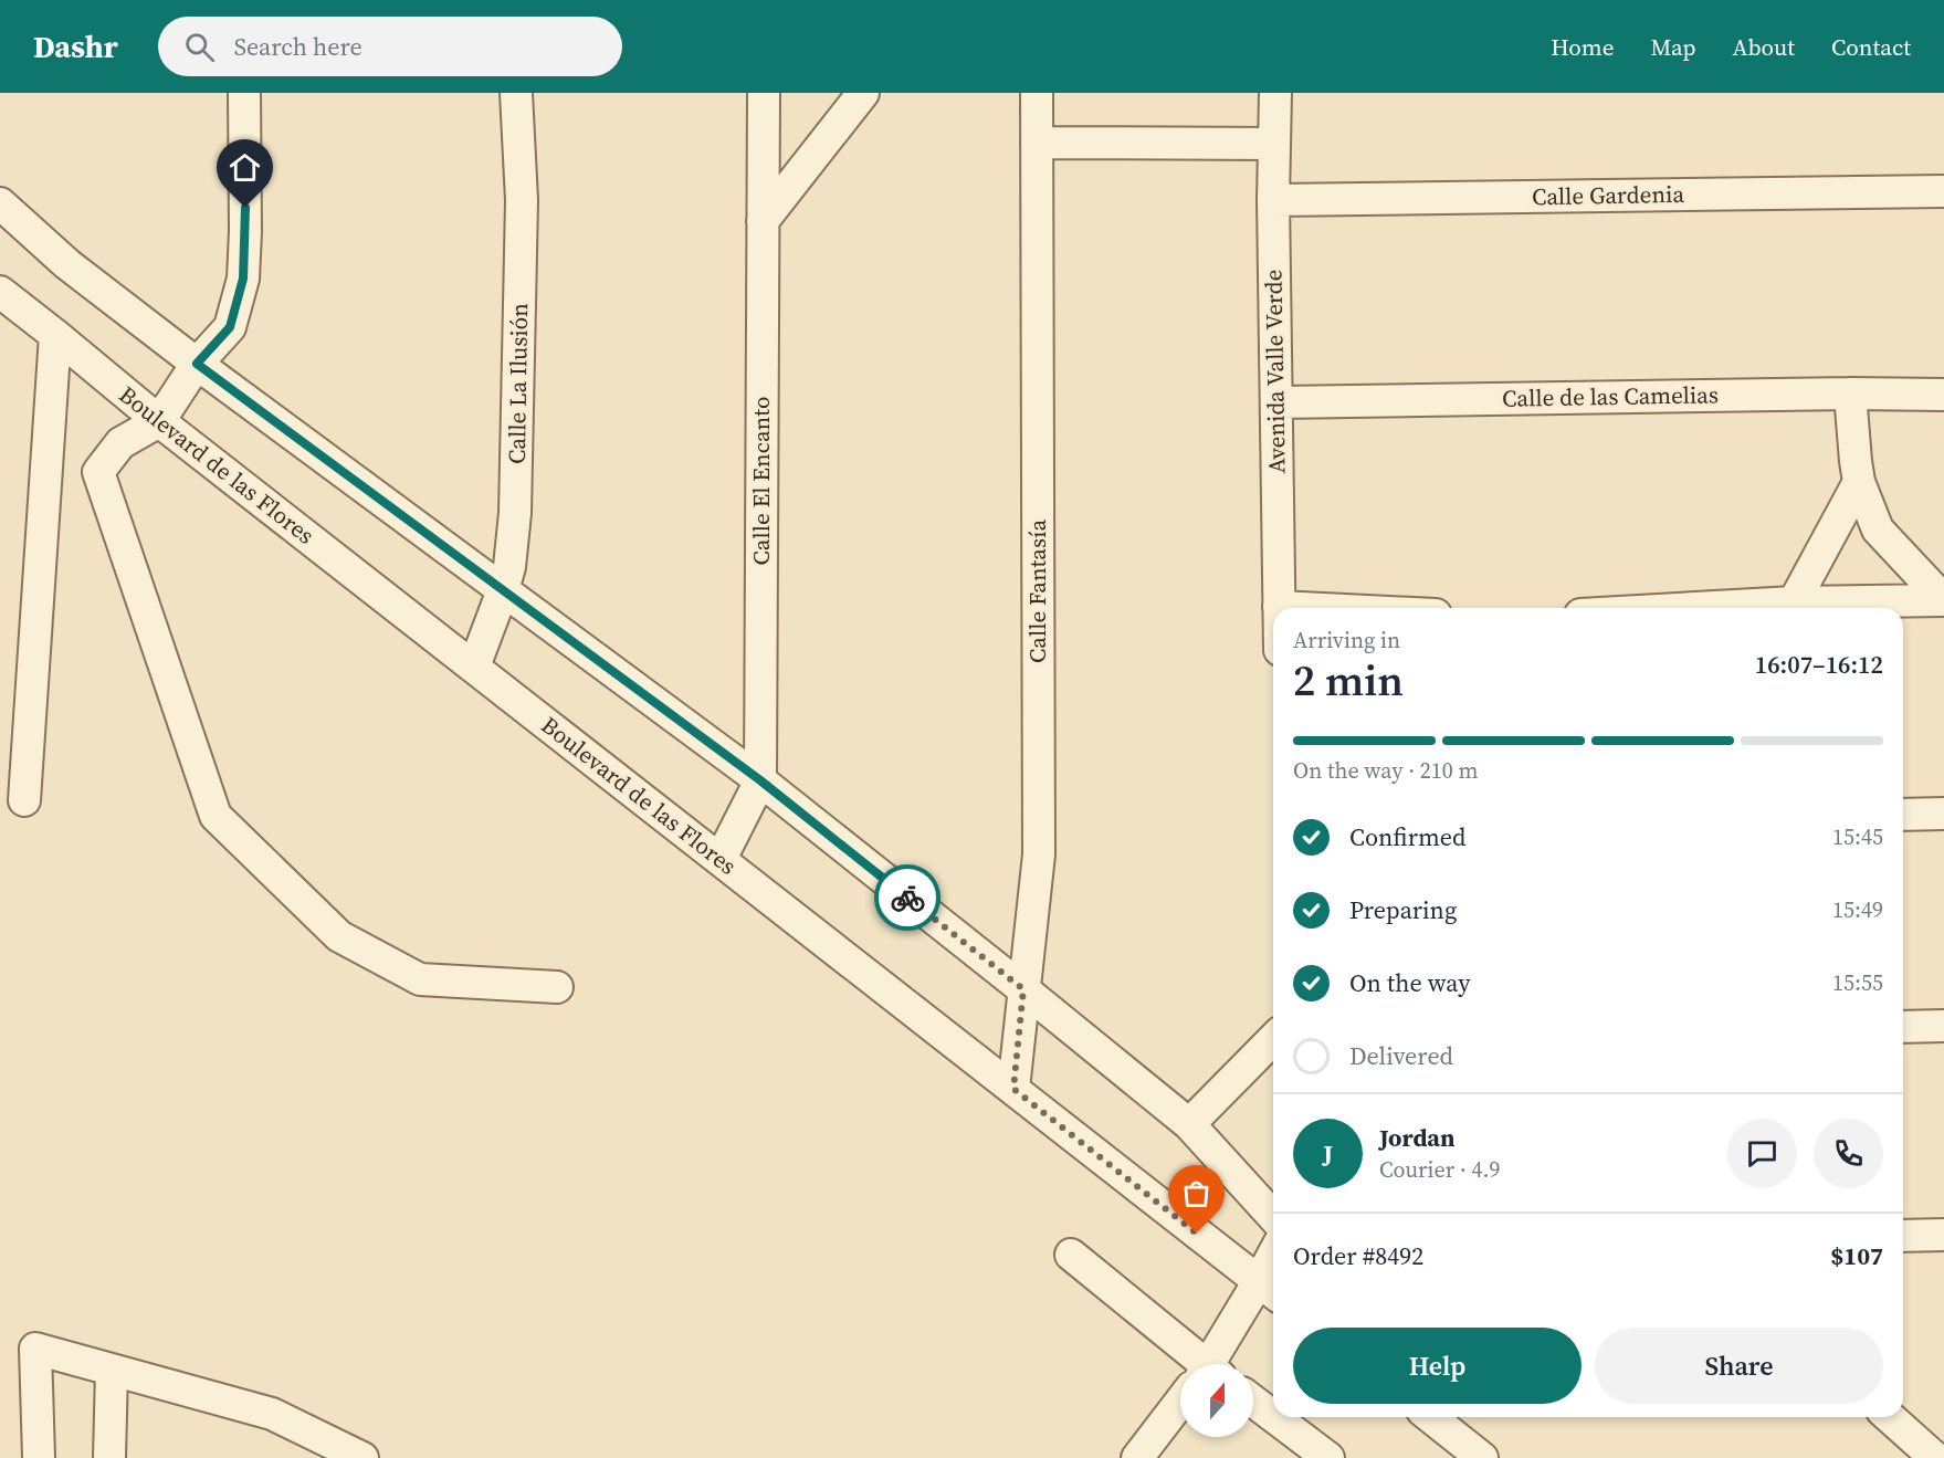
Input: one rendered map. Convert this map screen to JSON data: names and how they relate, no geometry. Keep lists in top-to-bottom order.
{
  "streets": {
    "street": [
      "Calle Gardenia",
      "Avenida Valle Verde",
      "Calle La Ilusión",
      "Calle de las Camelias",
      "Boulevard de las Flores",
      "Calle El Encanto",
      "Calle Fantasía"
    ]
  },
  "crossings": [
    ["Calle Gardenia", "Avenida Valle Verde"],
    ["Avenida Valle Verde", "Calle de las Camelias"],
    ["Calle La Ilusión", "Boulevard de las Flores"],
    ["Boulevard de las Flores", "Calle El Encanto"],
    ["Boulevard de las Flores", "Calle Fantasía"]
  ],
  "north": "top",
  "page": {
    "header": "Dashr",
    "search": "Search here",
    "nav": [
      "Home",
      "Map",
      "About",
      "Contact"
    ],
    "heading": ["2 min", "Arriving in", "16:07–16:12"],
    "panel": [
      "Jordan",
      "Courier · 4.9",
      "Order #8492",
      "$107"
    ],
    "bar": "On the way · 210 m",
    "list": [
      ["Confirmed", "15:45"],
      ["Preparing", "15:49"],
      ["On the way", "15:55"],
      "Delivered"
    ],
    "round": "J",
    "buttons": ["Help", "Share"]
  }
}
